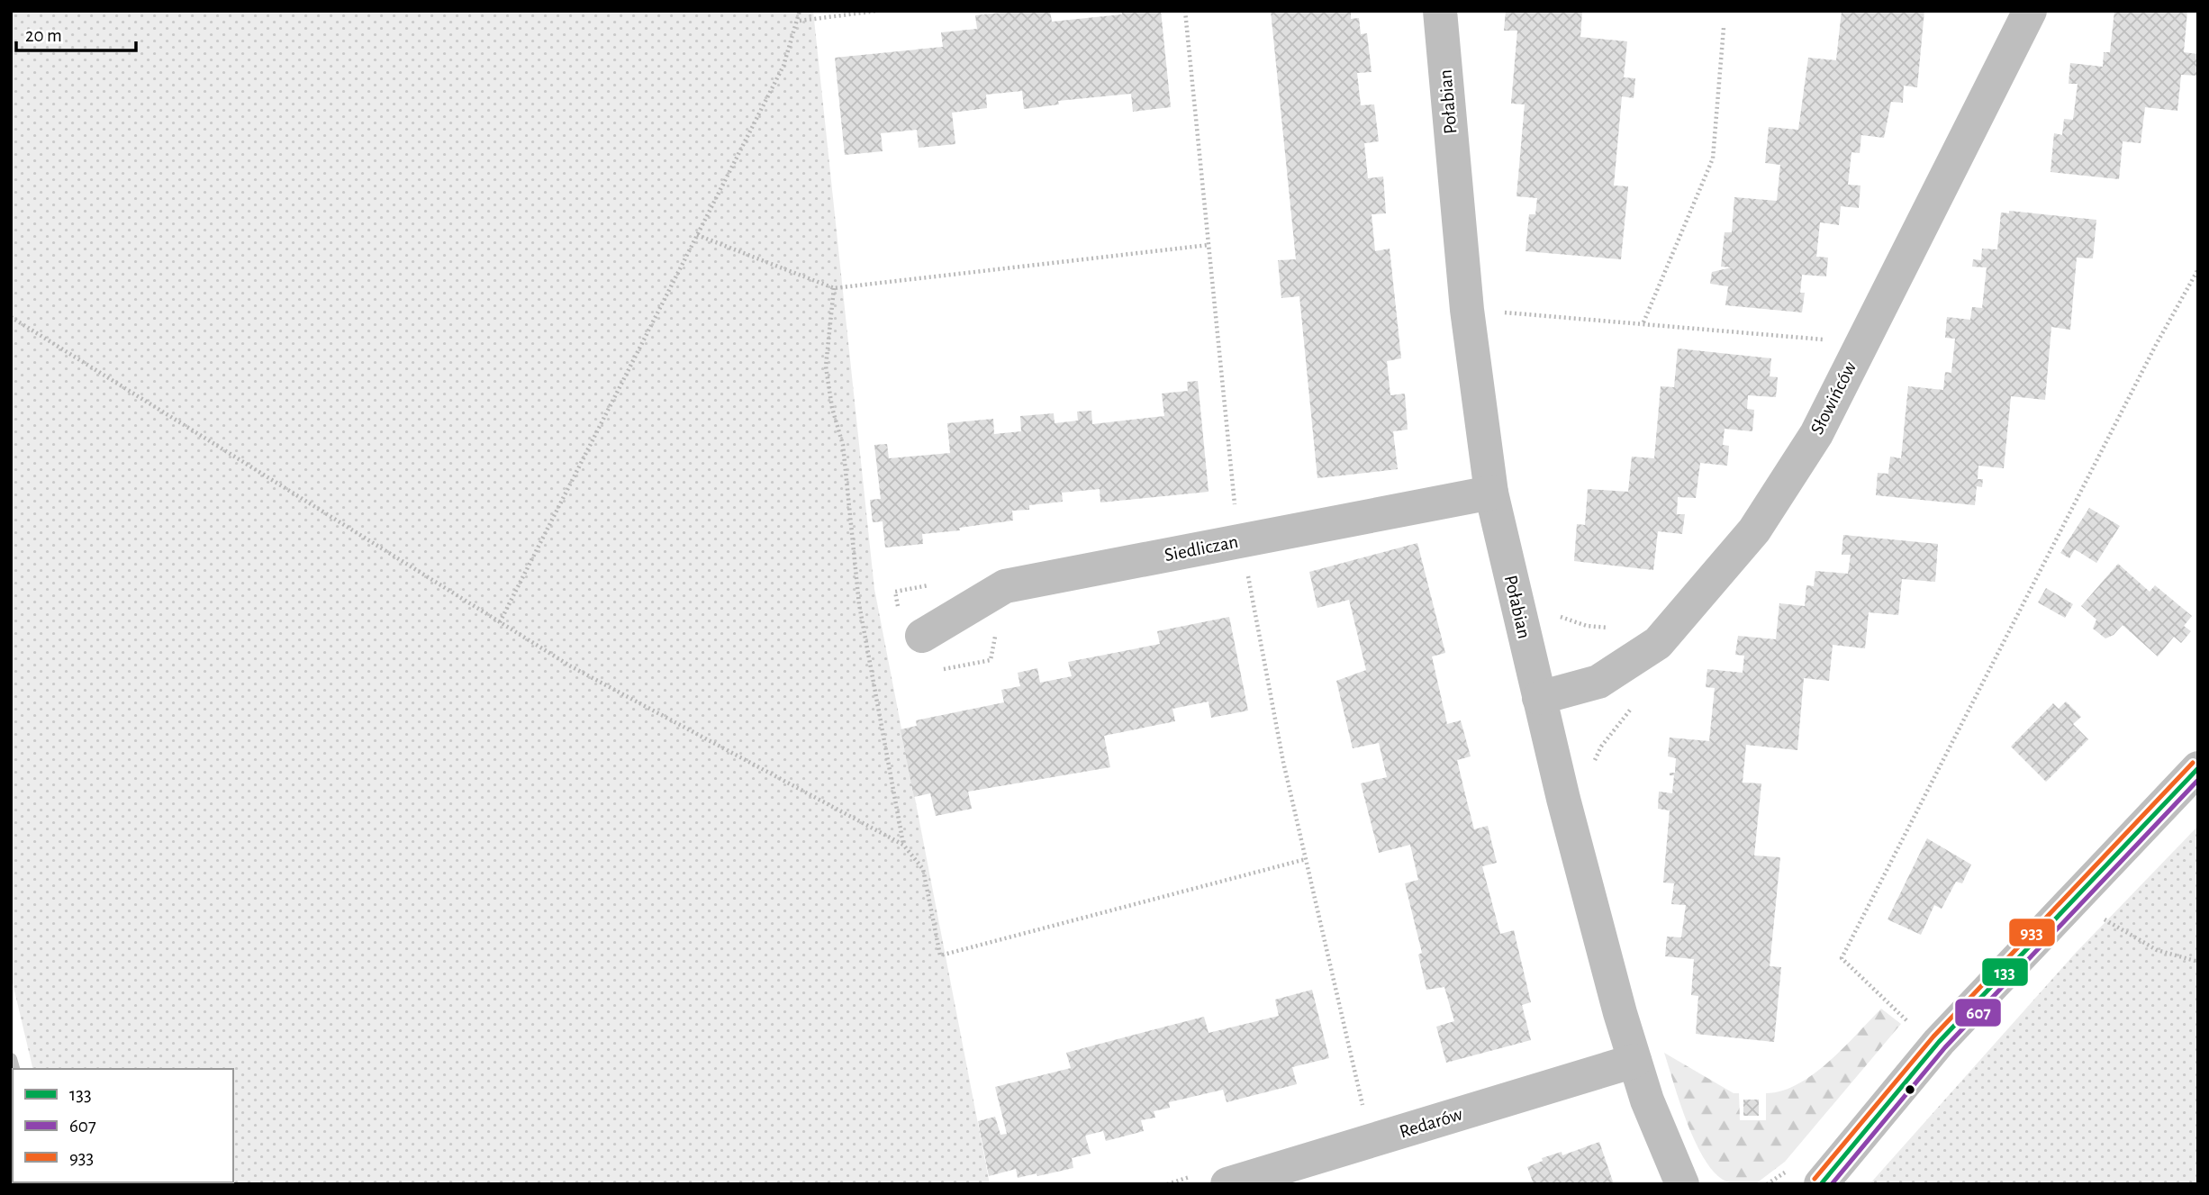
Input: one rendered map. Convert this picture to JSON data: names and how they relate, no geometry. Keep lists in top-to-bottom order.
{
  "streets": {
    "street": [
      "Połabian",
      "Słowińców",
      "Siedliczan",
      "Redarów"
    ]
  },
  "crossings": [
    ["Połabian", "Słowińców"],
    ["Połabian", "Siedliczan"],
    ["Połabian", "Redarów"]
  ],
  "lines": ["transit line 933", "transit line 133", "transit line 607"],
  "legend": ["133", "607", "933"],
  "scale_bar": "20 m"
}
